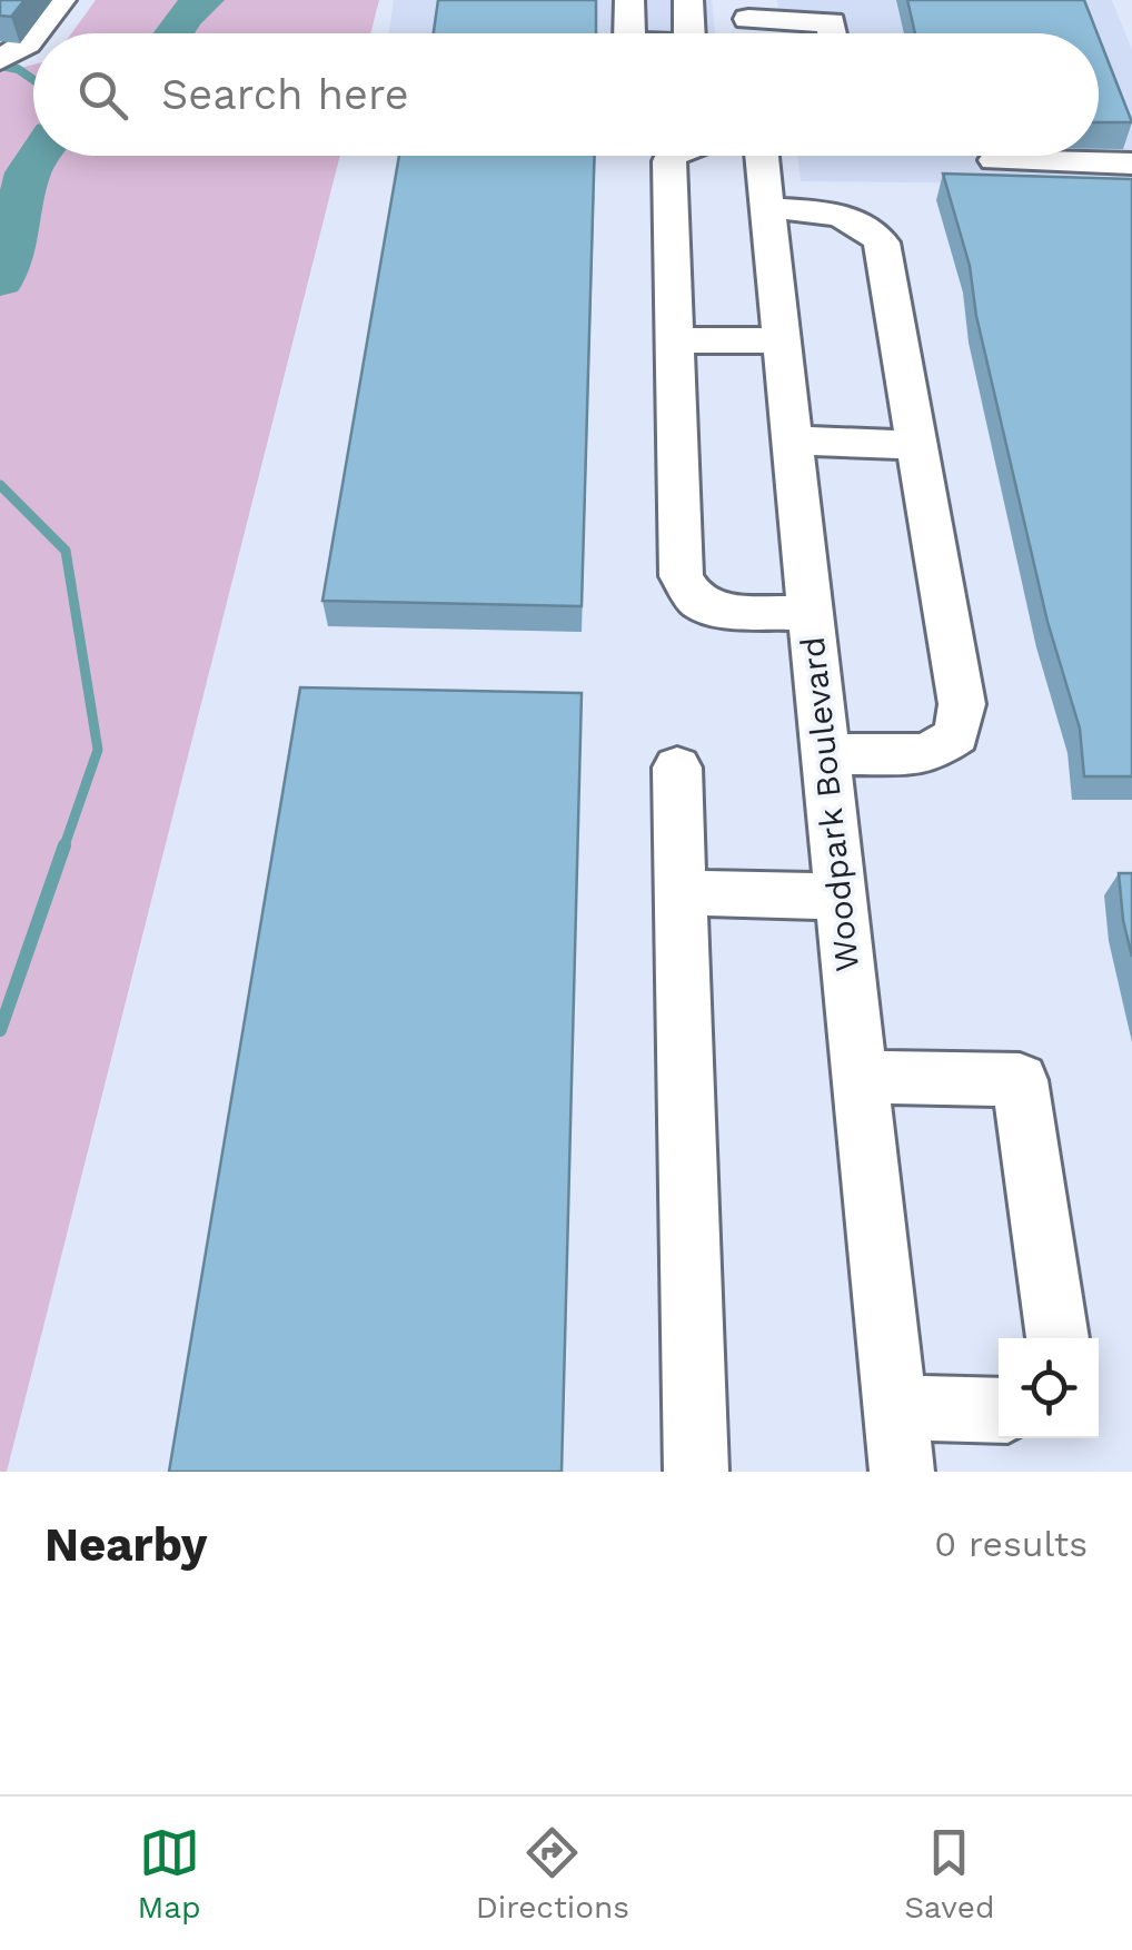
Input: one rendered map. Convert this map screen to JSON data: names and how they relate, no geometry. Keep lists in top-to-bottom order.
{
  "streets": {
    "street": ["Woodpark Boulevard"]
  },
  "page": {
    "search": "Search here",
    "heading": ["Nearby", "0 results"],
    "nav": ["Map", "Directions", "Saved"]
  }
}
